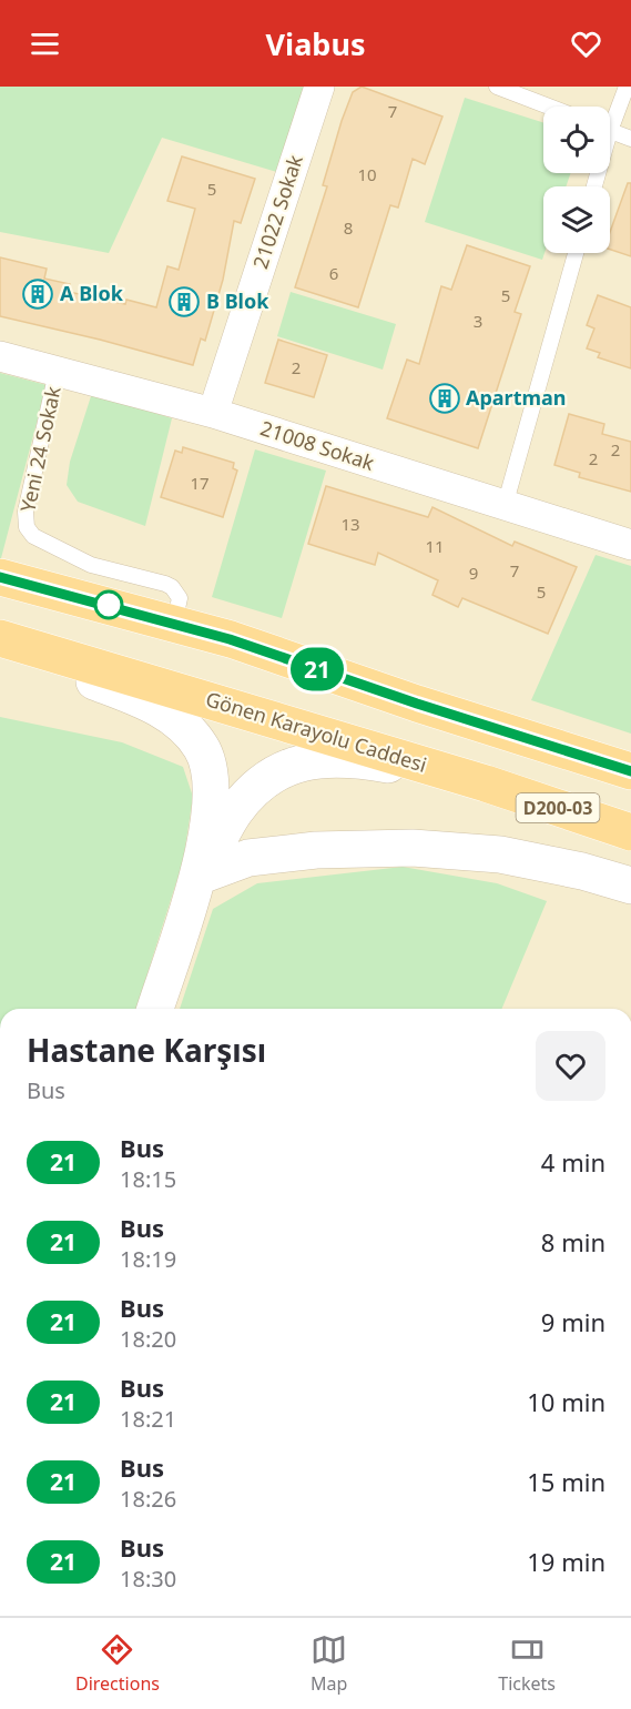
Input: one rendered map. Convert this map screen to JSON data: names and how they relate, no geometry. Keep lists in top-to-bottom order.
{
  "streets": {
    "highway": ["Gönen Karayolu Caddesi", "D200-03"],
    "street": ["21022 Sokak", "21008 Sokak"],
    "lane": ["Yeni 24 Sokak"]
  },
  "crossings": [
    ["21022 Sokak", "21008 Sokak"],
    ["21008 Sokak", "Yeni 24 Sokak"]
  ],
  "places": {
    "building": ["A Blok", "B Blok", "Apartman"]
  },
  "lines": ["bus line 21"],
  "house_numbers": [
    "7",
    "10",
    "5",
    "8",
    "6",
    "5",
    "3",
    "2",
    "2",
    "2",
    "17",
    "13",
    "11",
    "7",
    "9",
    "5"
  ],
  "page": {
    "header": "Viabus",
    "on_map": "21",
    "heading": ["Hastane Karşısı", "Bus"],
    "list": [
      {
        "mark": "21",
        "name": "Bus",
        "note": "18:15",
        "value": "4 min"
      },
      {
        "mark": "21",
        "name": "Bus",
        "note": "18:19",
        "value": "8 min"
      },
      {
        "mark": "21",
        "name": "Bus",
        "note": "18:20",
        "value": "9 min"
      },
      {
        "mark": "21",
        "name": "Bus",
        "note": "18:21",
        "value": "10 min"
      },
      {
        "mark": "21",
        "name": "Bus",
        "note": "18:26",
        "value": "15 min"
      },
      {
        "mark": "21",
        "name": "Bus",
        "note": "18:30",
        "value": "19 min"
      }
    ],
    "tabs": ["Directions", "Map", "Tickets"]
  }
}
